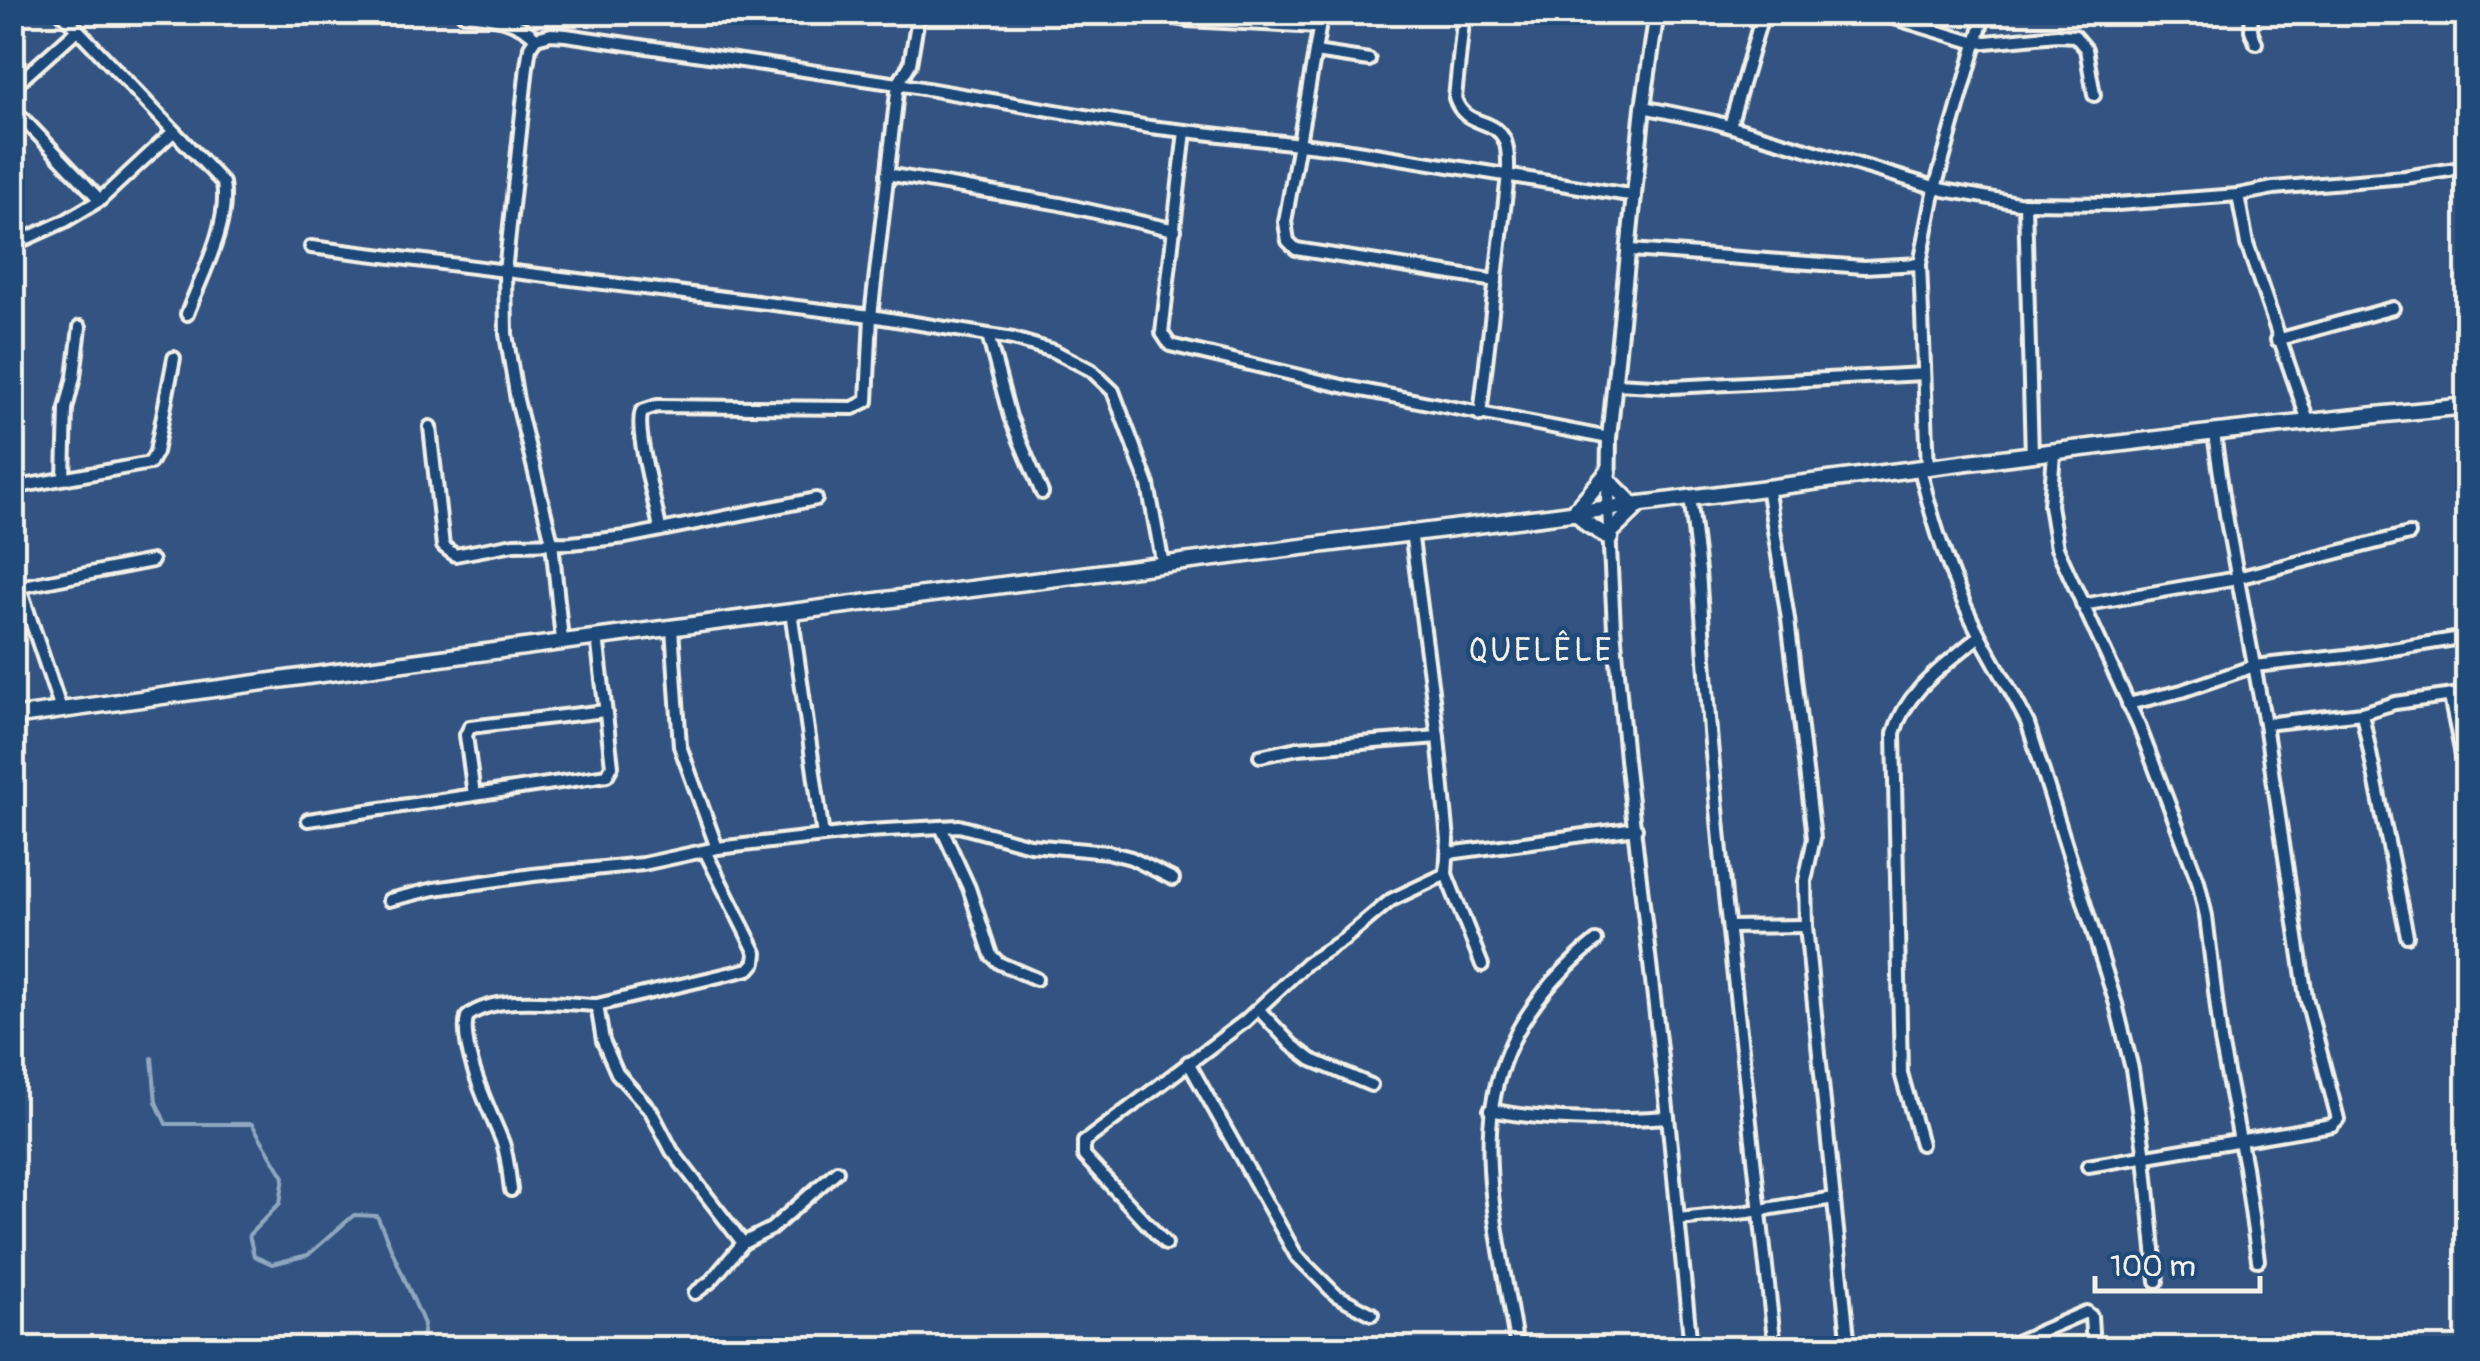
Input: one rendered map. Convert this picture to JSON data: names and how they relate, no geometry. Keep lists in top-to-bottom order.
{
  "districts": ["QUELÊLE"],
  "scale_bar": "100 m"
}
